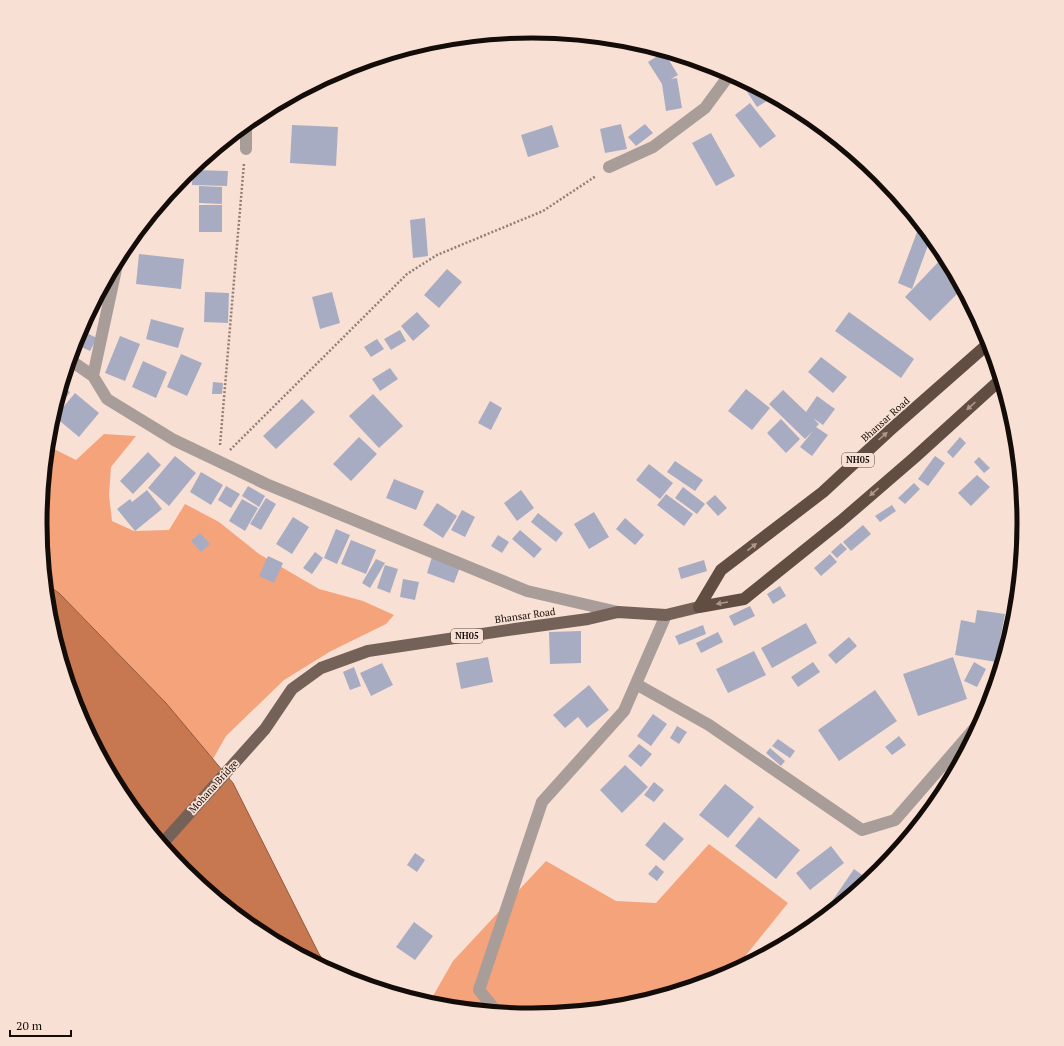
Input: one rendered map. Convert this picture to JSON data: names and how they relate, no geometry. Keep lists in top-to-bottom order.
{
  "streets": {
    "highway": ["Bhansar Road", "NH05"],
    "main road": ["Mohana Bridge"]
  },
  "crossings": [
    ["Bhansar Road", "NH05"],
    ["Bhansar Road", "Mohana Bridge"]
  ],
  "scale_bar": "20 m"
}
